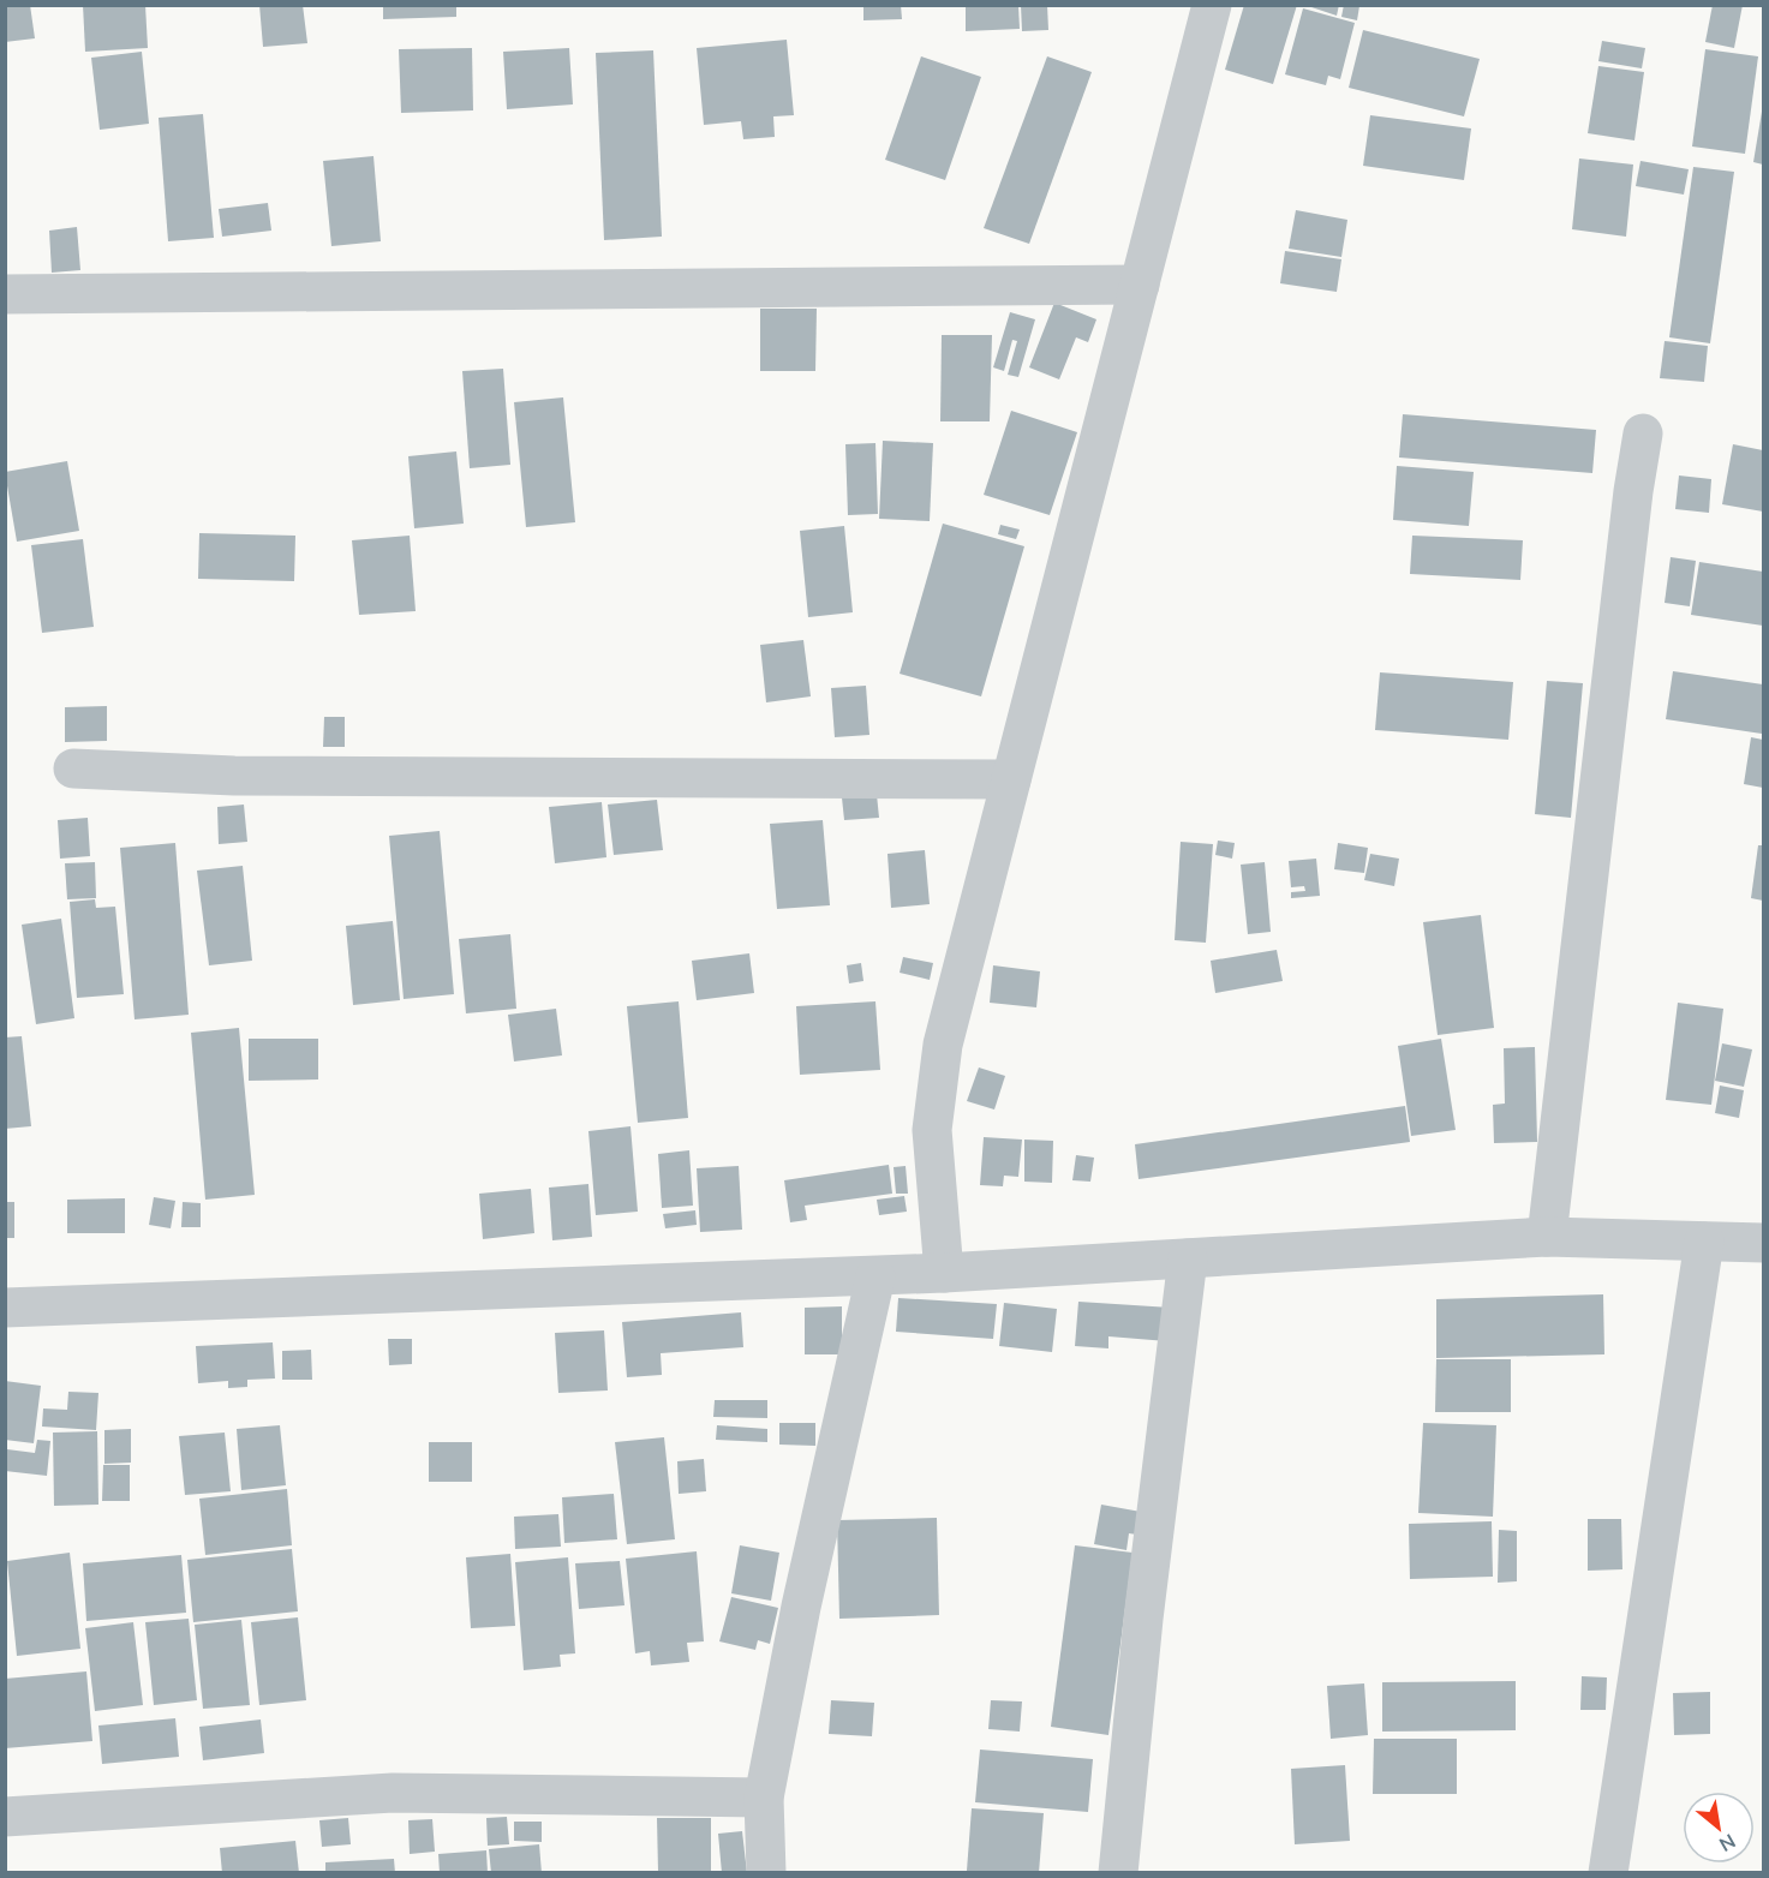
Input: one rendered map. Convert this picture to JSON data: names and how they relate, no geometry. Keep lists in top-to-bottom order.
{
  "north": "bottom right"
}
